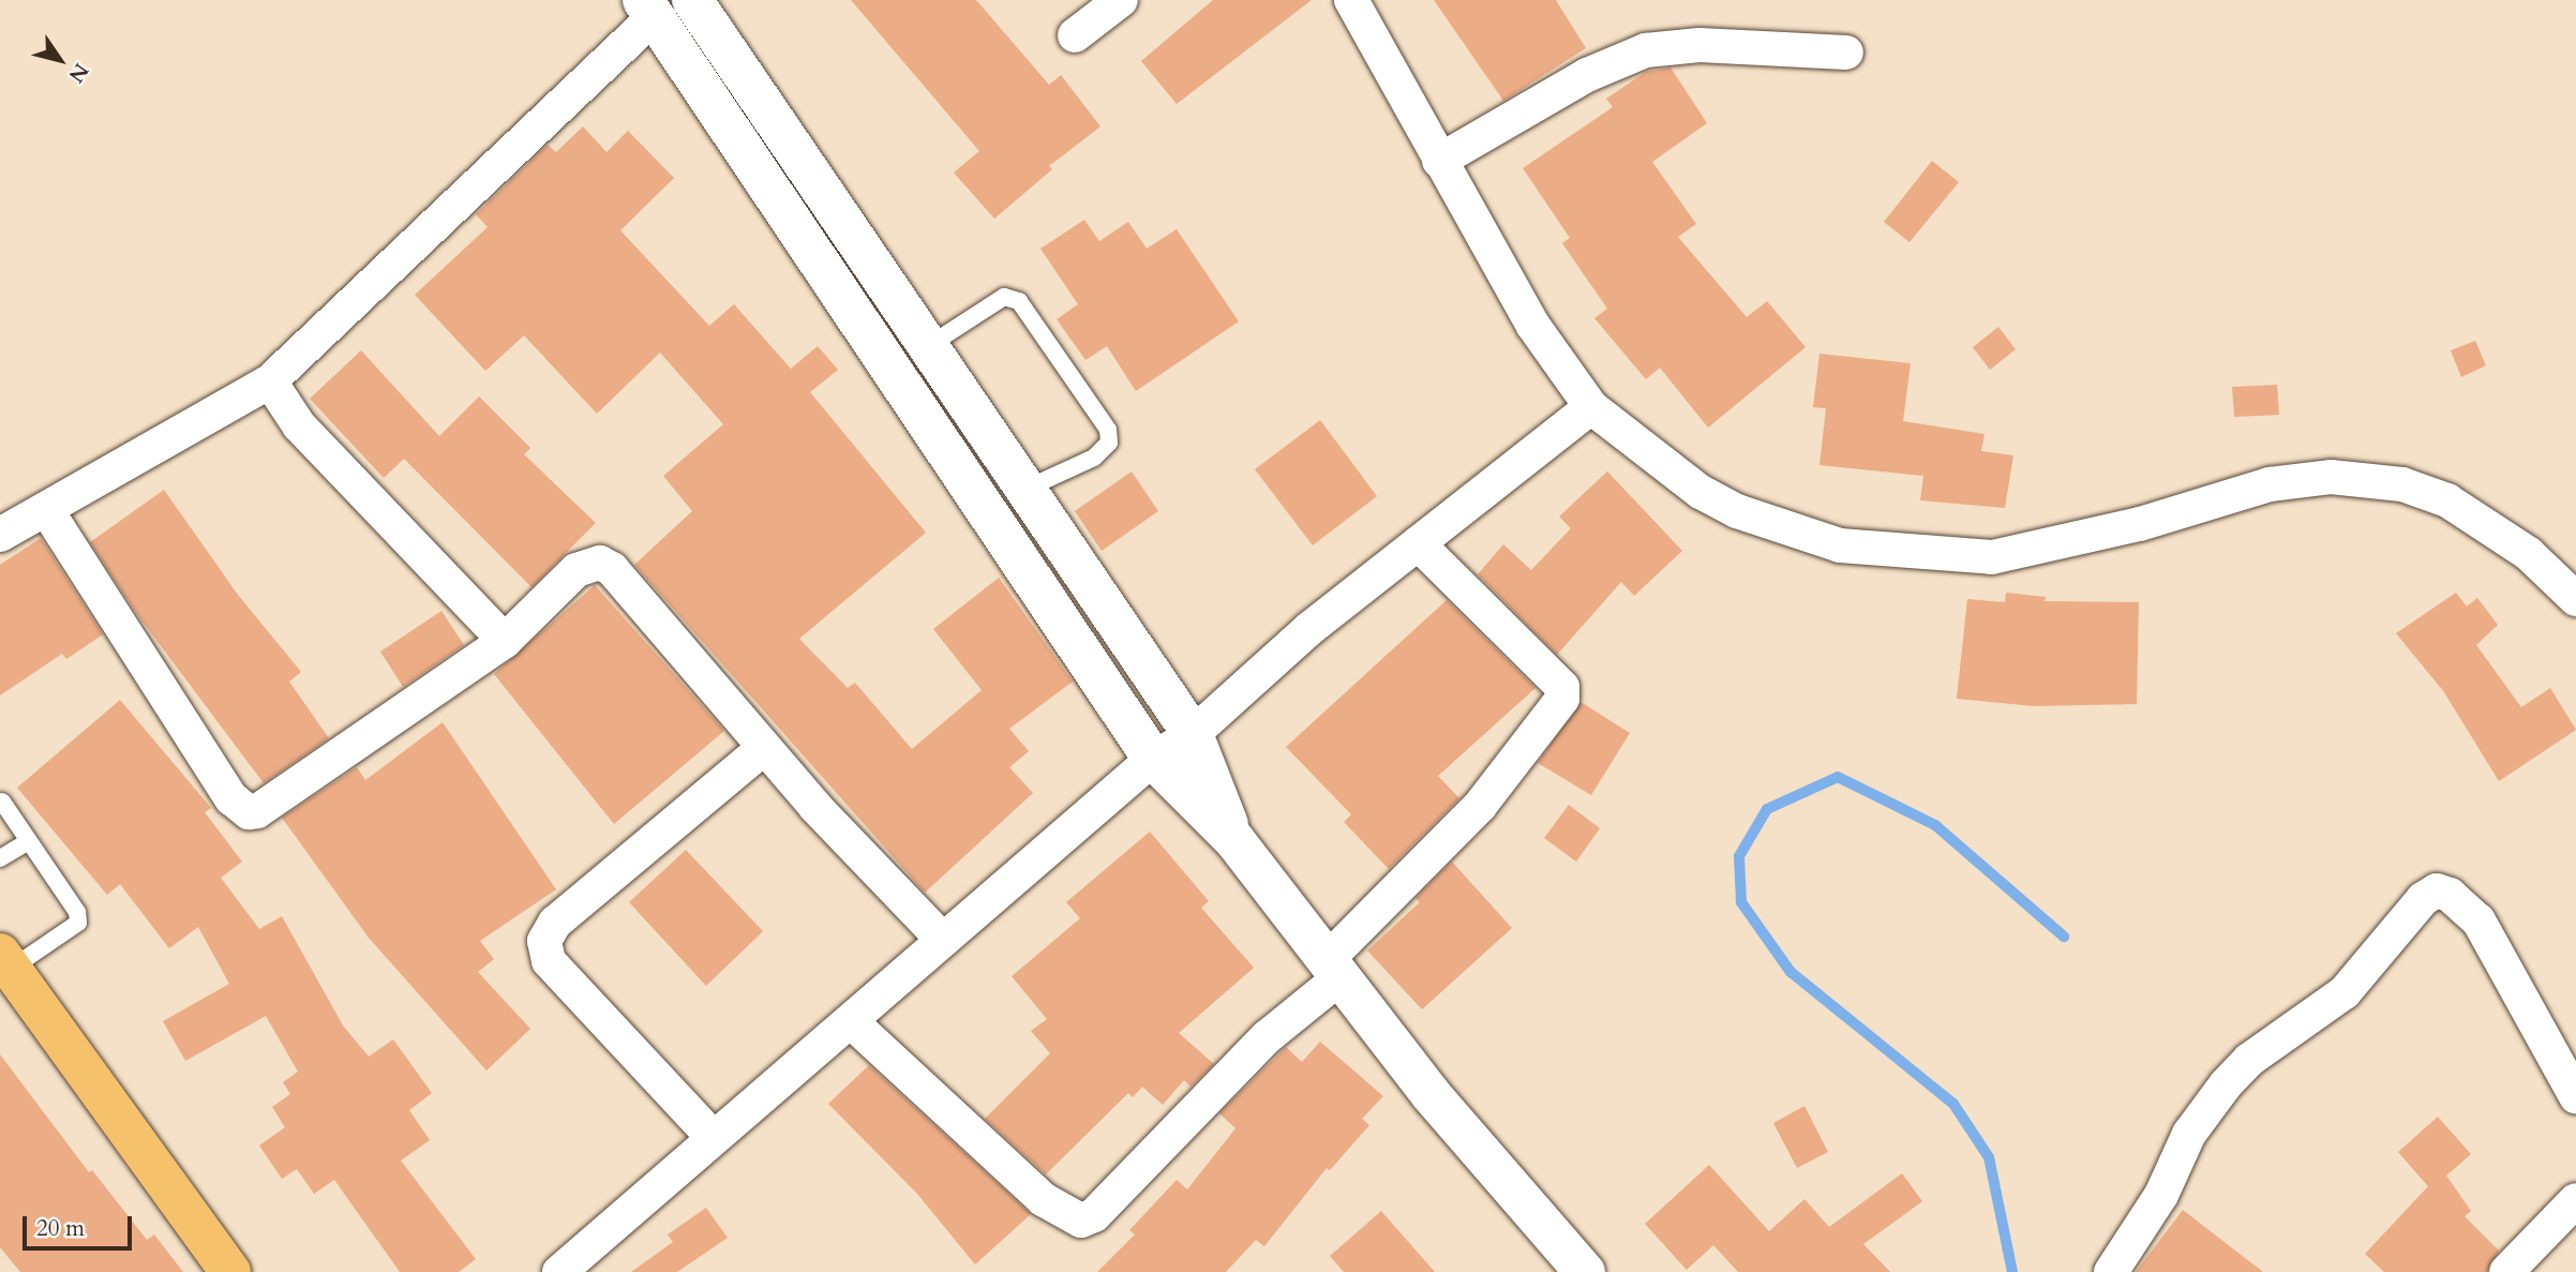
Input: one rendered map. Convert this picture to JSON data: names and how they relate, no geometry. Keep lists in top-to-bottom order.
{
  "scale_bar": "20 m",
  "north": "bottom right"
}
